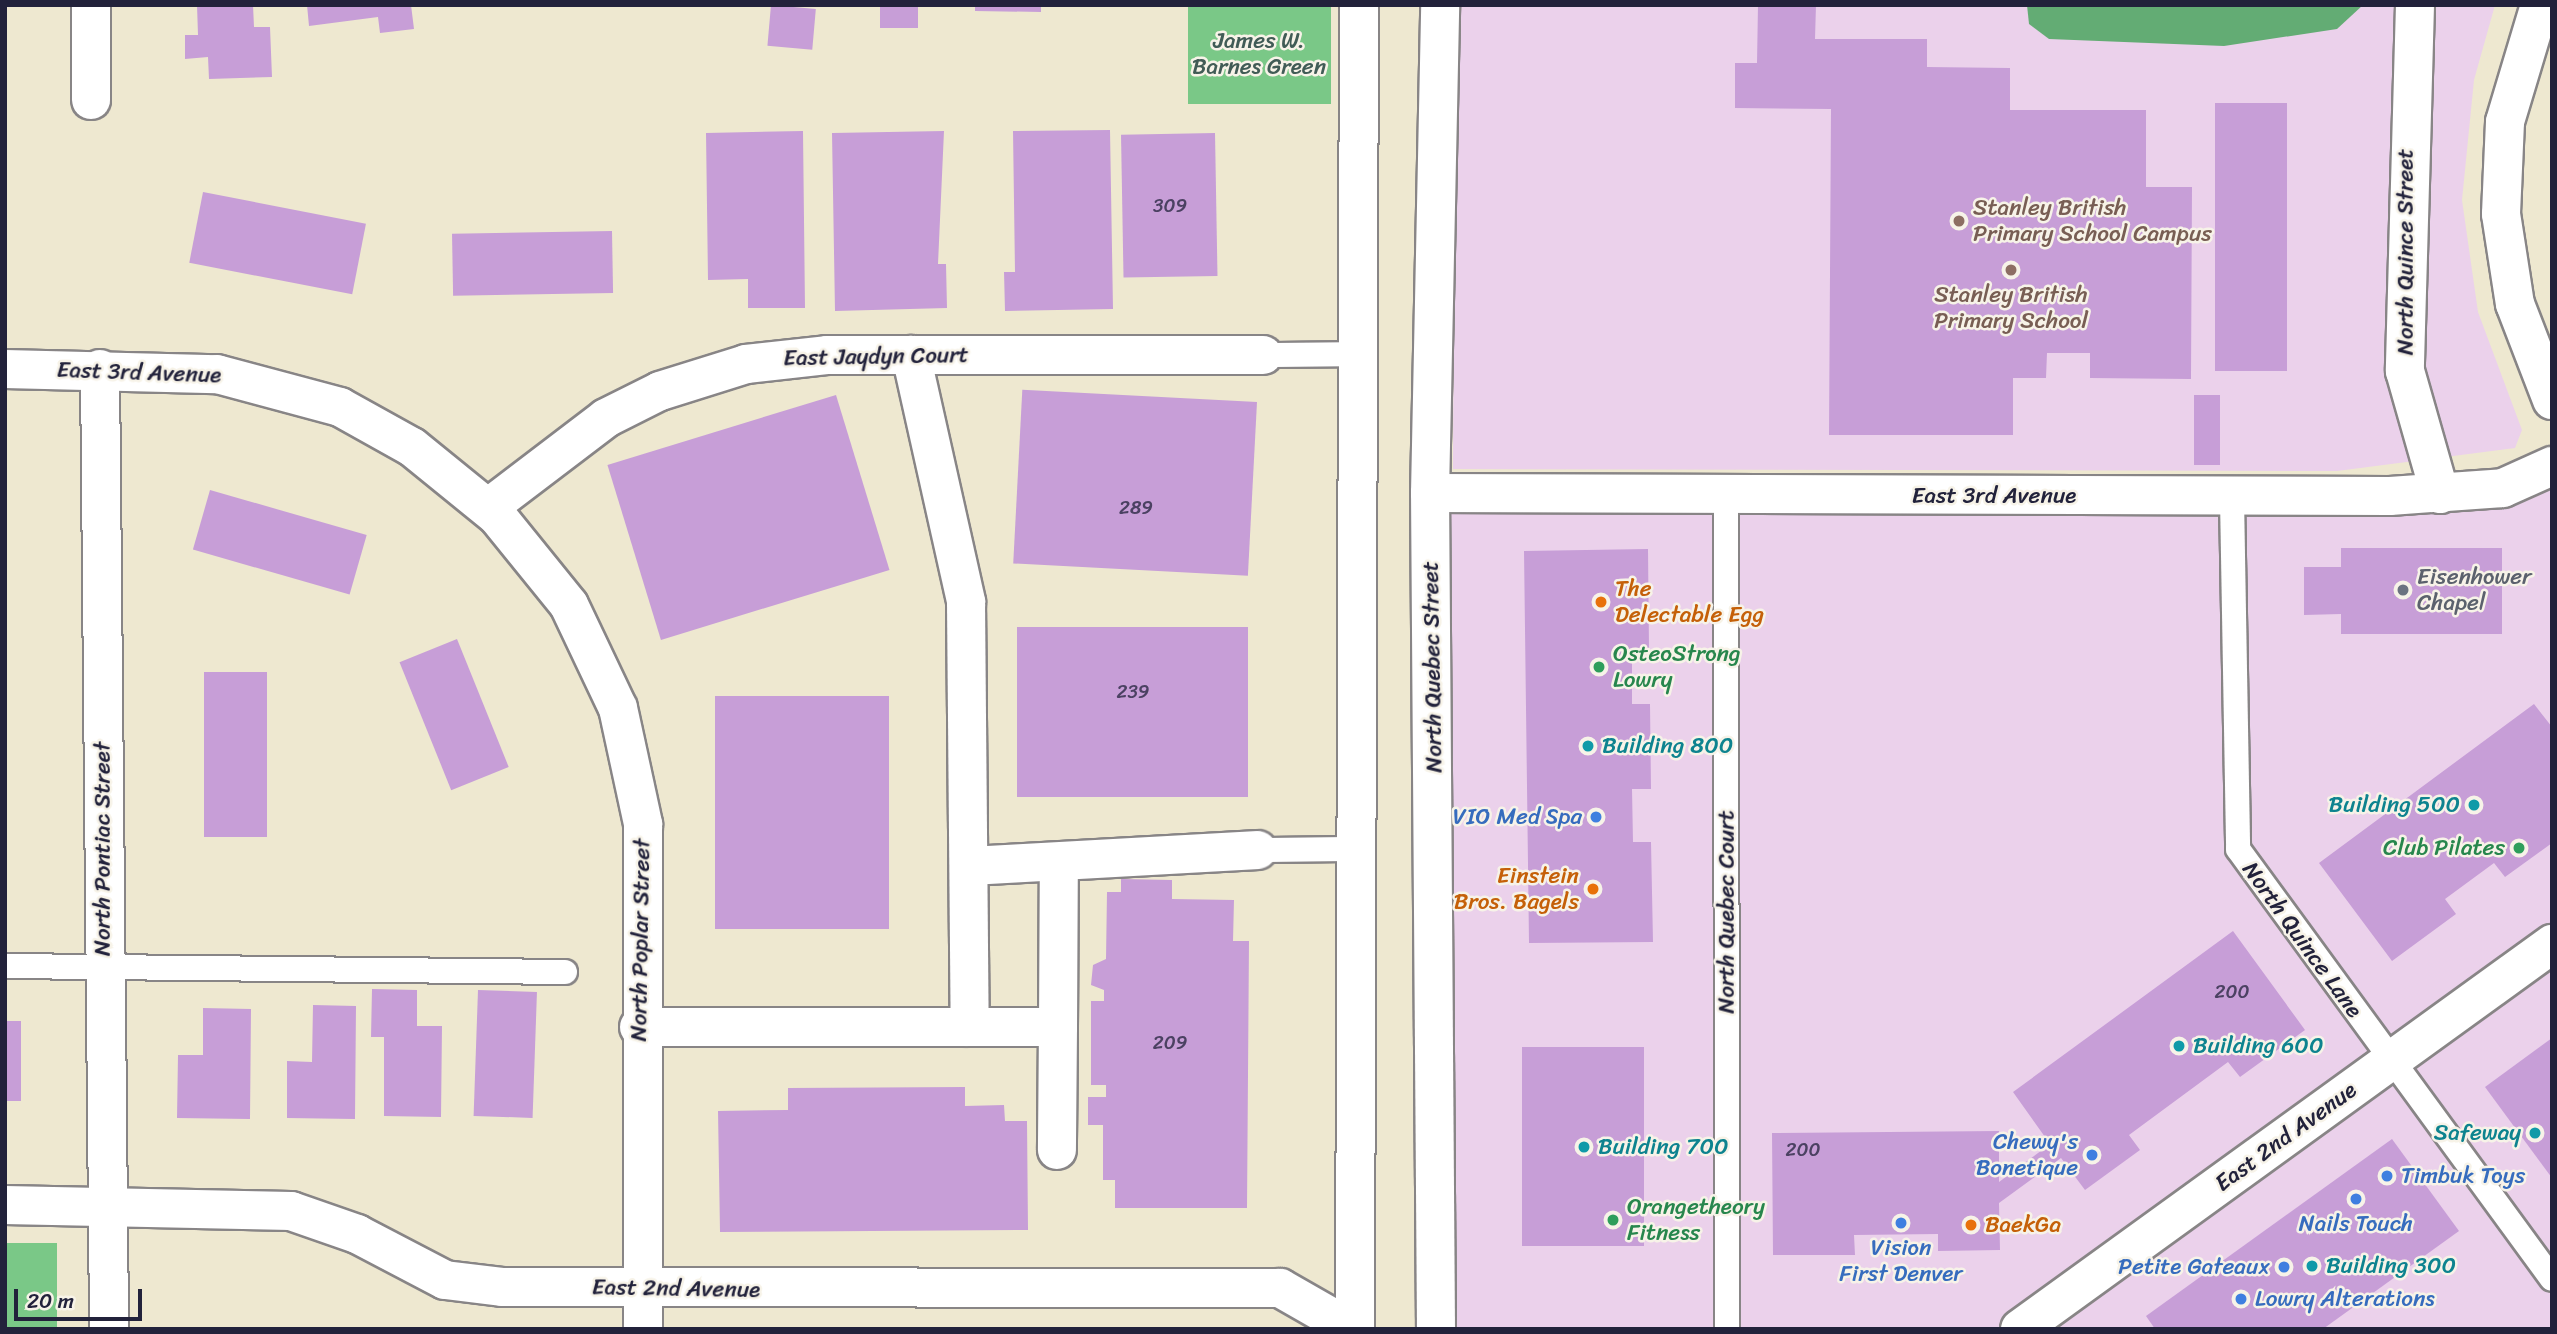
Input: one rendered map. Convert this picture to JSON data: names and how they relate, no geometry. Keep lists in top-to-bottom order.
{
  "streets": {
    "street": [
      "North Quince Street",
      "East Jaydyn Court",
      "East 3rd Avenue",
      "North Quebec Street",
      "North Pontiac Street",
      "North Poplar Street",
      "East 2nd Avenue"
    ],
    "lane": ["North Quebec Court", "North Quince Lane"]
  },
  "crossings": [
    ["North Quince Street", "East 3rd Avenue"],
    ["East Jaydyn Court", "East 3rd Avenue"],
    ["East Jaydyn Court", "North Poplar Street"],
    ["East 3rd Avenue", "North Quebec Street"],
    ["East 3rd Avenue", "North Pontiac Street"],
    ["East 3rd Avenue", "North Quebec Court"],
    ["East 3rd Avenue", "North Poplar Street"],
    ["East 3rd Avenue", "North Quince Lane"],
    ["North Pontiac Street", "East 2nd Avenue"],
    ["North Poplar Street", "East 2nd Avenue"],
    ["North Quince Lane", "East 2nd Avenue"]
  ],
  "parks": ["James W. Barnes Green"],
  "places": [
    "Stanley British Primary School Campus",
    "Stanley British Primary School",
    "Eisenhower Chapel",
    "The Delectable Egg",
    "OsteoStrong Lowry",
    "Building 800",
    "Building 500",
    "VIO Med Spa",
    "Club Pilates",
    "Einstein Bros. Bagels",
    "Building 600",
    "Safeway",
    "Building 700",
    "Chewy's Bonetique",
    "Timbuk Toys",
    "Nails Touch",
    "Orangetheory Fitness",
    "Vision First Denver",
    "BaekGa",
    "Building 300",
    "Petite Gateaux",
    "Lowry Alterations"
  ],
  "house_numbers": [
    "309",
    "289",
    "239",
    "200",
    "209",
    "200"
  ],
  "scale_bar": "20 m"
}
